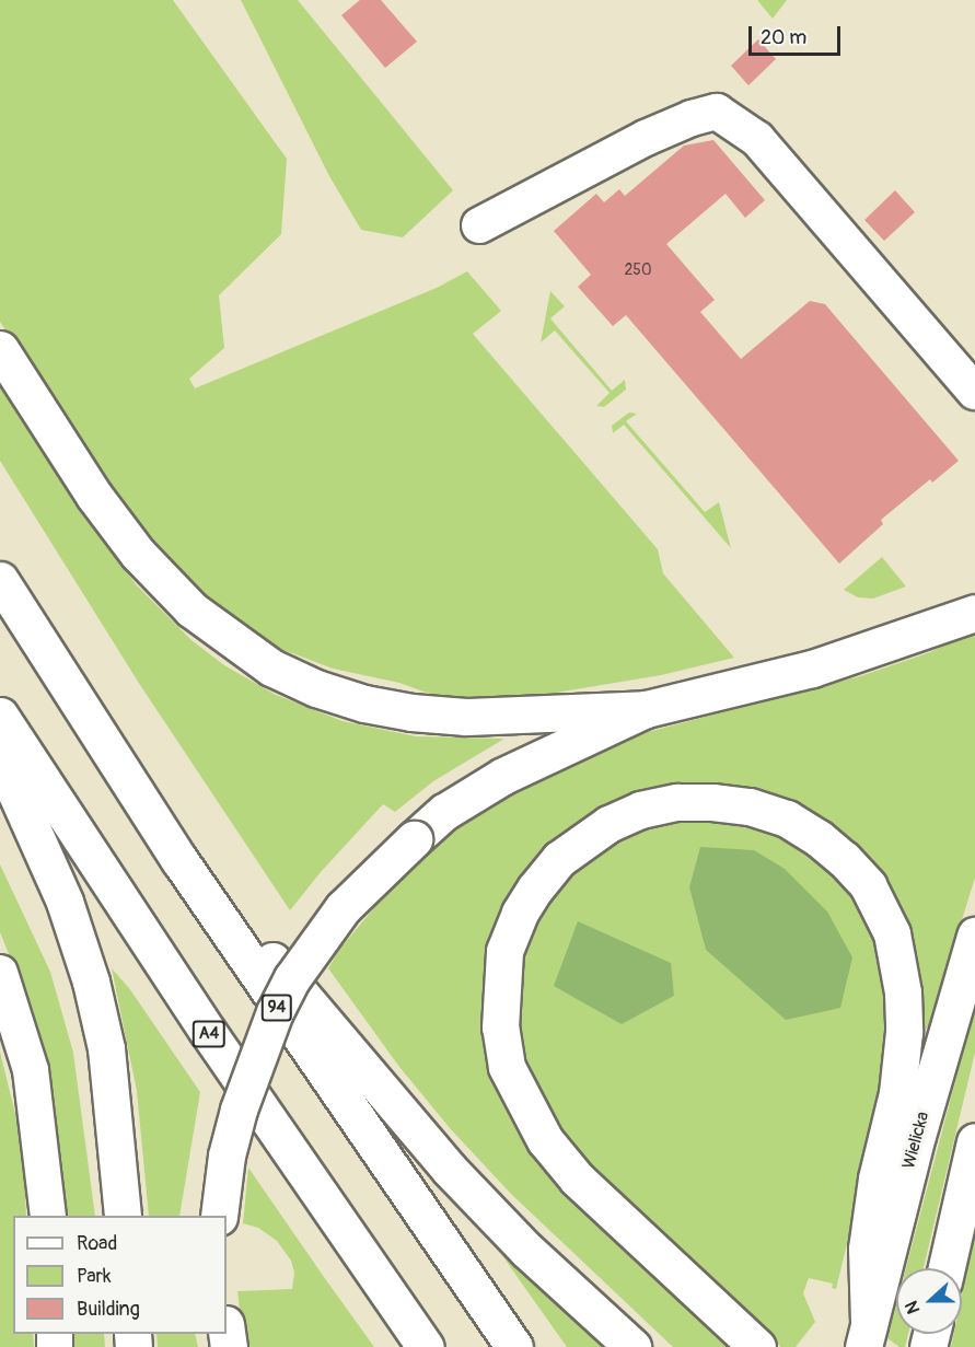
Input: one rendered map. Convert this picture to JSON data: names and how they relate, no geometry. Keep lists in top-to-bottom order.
{
  "streets": {
    "main road": ["94", "A4", "Wielicka"]
  },
  "house_numbers": ["250"],
  "legend": ["Road", "Park", "Building"],
  "scale_bar": "20 m",
  "north": "left"
}
